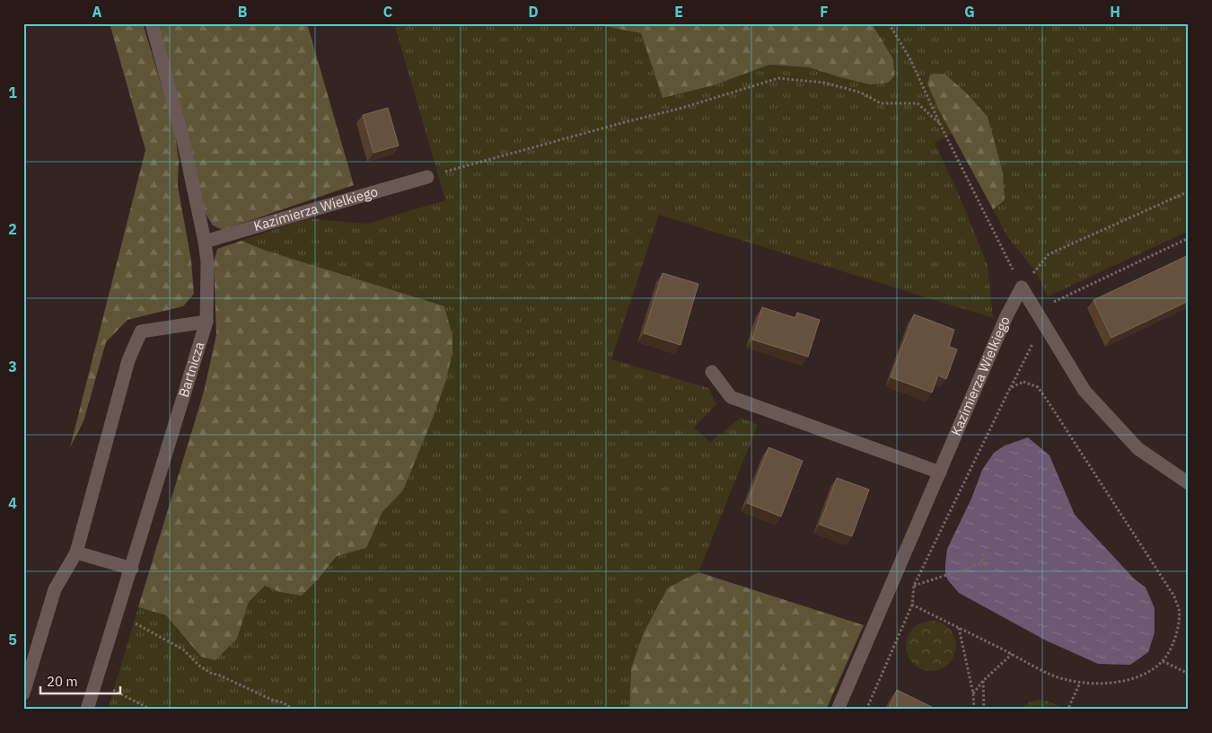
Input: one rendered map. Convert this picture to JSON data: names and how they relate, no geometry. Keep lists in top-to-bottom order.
{
  "streets": {
    "street": ["Kazimierza Wielkiego", "Bartnicza"]
  },
  "crossings": [
    ["Kazimierza Wielkiego", "Bartnicza"]
  ],
  "scale_bar": "20 m",
  "grid": {
    "columns": [
      "A",
      "B",
      "C",
      "D",
      "E",
      "F",
      "G",
      "H"
    ],
    "rows": [
      "1",
      "2",
      "3",
      "4",
      "5"
    ]
  }
}
